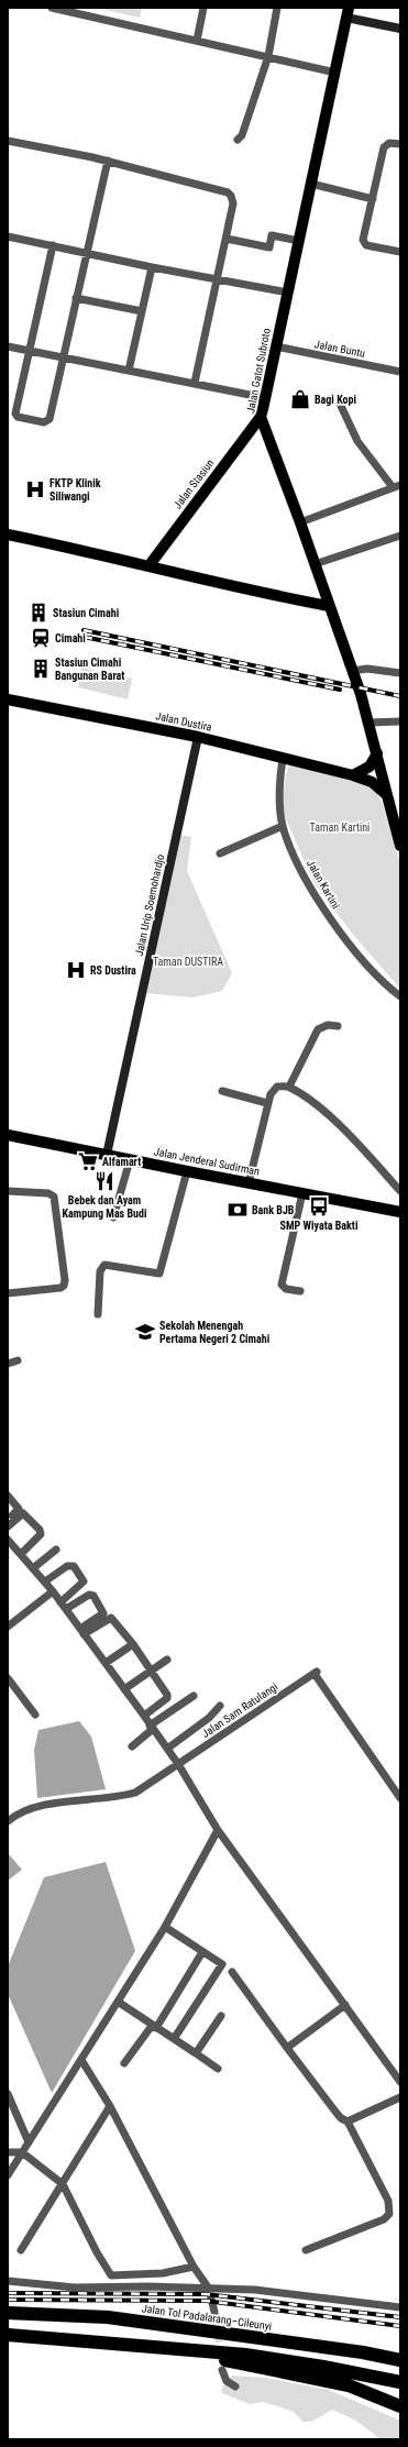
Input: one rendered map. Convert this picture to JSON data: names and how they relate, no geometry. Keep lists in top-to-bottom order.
{
  "streets": {
    "highway": ["Jalan Tol Padalarang–Cileunyi"],
    "main road": [
      "Jalan Gatot Subroto",
      "Jalan Stasiun",
      "Jalan Dustira",
      "Jalan Urip Soemohardjo",
      "Jalan Jenderal Sudirman"
    ],
    "street": ["Jalan Buntu", "Jalan Kartini", "Jalan Sam Ratulangi"]
  },
  "crossings": [
    ["Jalan Buntu", "Jalan Gatot Subroto"],
    ["Jalan Gatot Subroto", "Jalan Stasiun"],
    ["Jalan Gatot Subroto", "Jalan Dustira"],
    ["Jalan Dustira", "Jalan Kartini"],
    ["Jalan Dustira", "Jalan Urip Soemohardjo"],
    ["Jalan Urip Soemohardjo", "Jalan Jenderal Sudirman"]
  ],
  "parks": ["Taman Kartini", "Taman DUSTIRA"],
  "places": {
    "shop": ["Bagi Kopi"],
    "hospital": ["FKTP Klinik Siliwangi", "RS Dustira"],
    "building": ["Stasiun Cimahi", "Stasiun Cimahi Bangunan Barat"],
    "station": ["Cimahi"],
    "supermarket": ["Alfamart"],
    "restaurant": ["Bebek dan Ayam Kampung Mas Budi"],
    "bus stop": ["SMP Wiyata Bakti"],
    "bank": ["Bank BJB"],
    "school or university": ["Sekolah Menengah Pertama Negeri 2 Cimahi"]
  }
}
